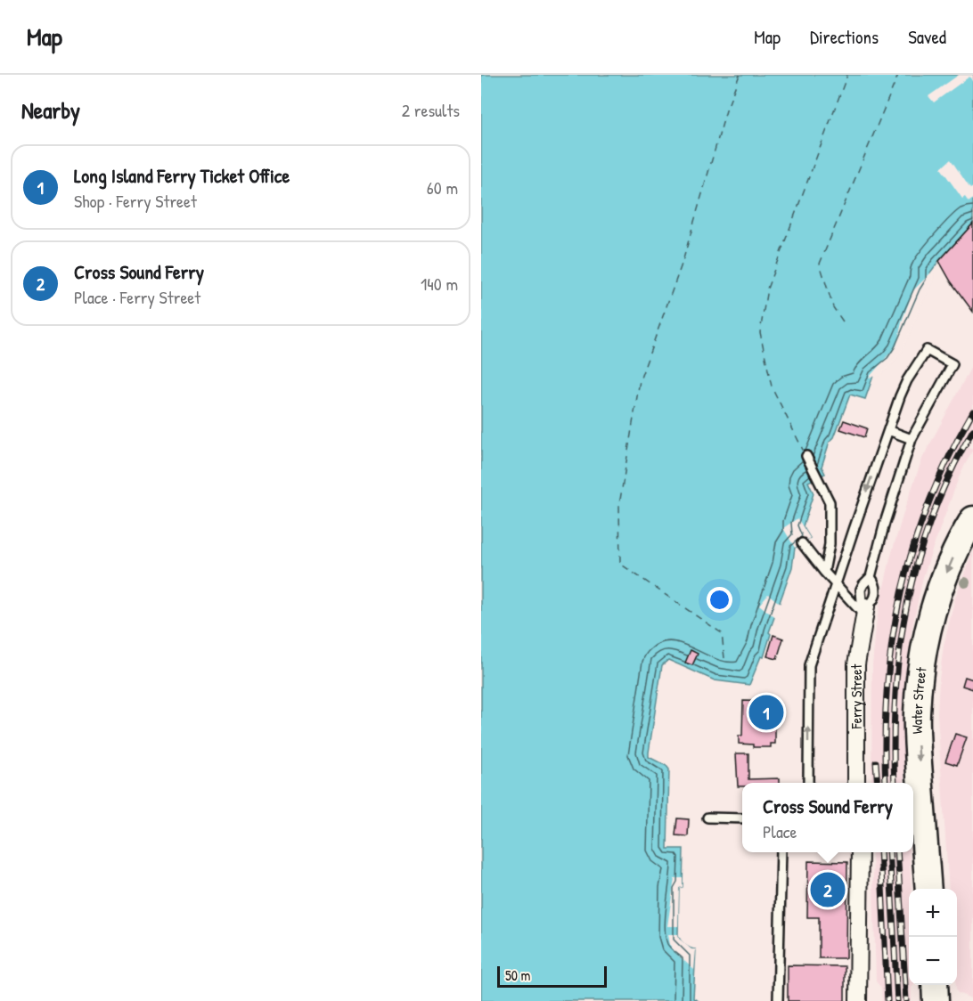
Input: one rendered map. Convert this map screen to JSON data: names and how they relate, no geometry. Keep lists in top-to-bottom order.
{
  "streets": {
    "main road": ["Water Street"],
    "street": ["Ferry Street"]
  },
  "one_way": ["Water Street"],
  "scale_bar": "50 m",
  "page": {
    "header": "Map",
    "nav": ["Map", "Directions", "Saved"],
    "heading": ["Nearby", "2 results"],
    "list": [
      {
        "mark": "1",
        "name": "Long Island Ferry Ticket Office",
        "note": "Shop · Ferry Street",
        "value": "60 m"
      },
      {
        "mark": "2",
        "name": "Cross Sound Ferry",
        "note": "Place · Ferry Street",
        "value": "140 m"
      }
    ],
    "pins": ["1", "2"],
    "popup": ["Cross Sound Ferry", "Place"],
    "map_buttons": ["+", "−"],
    "scale": "50 m"
  }
}
